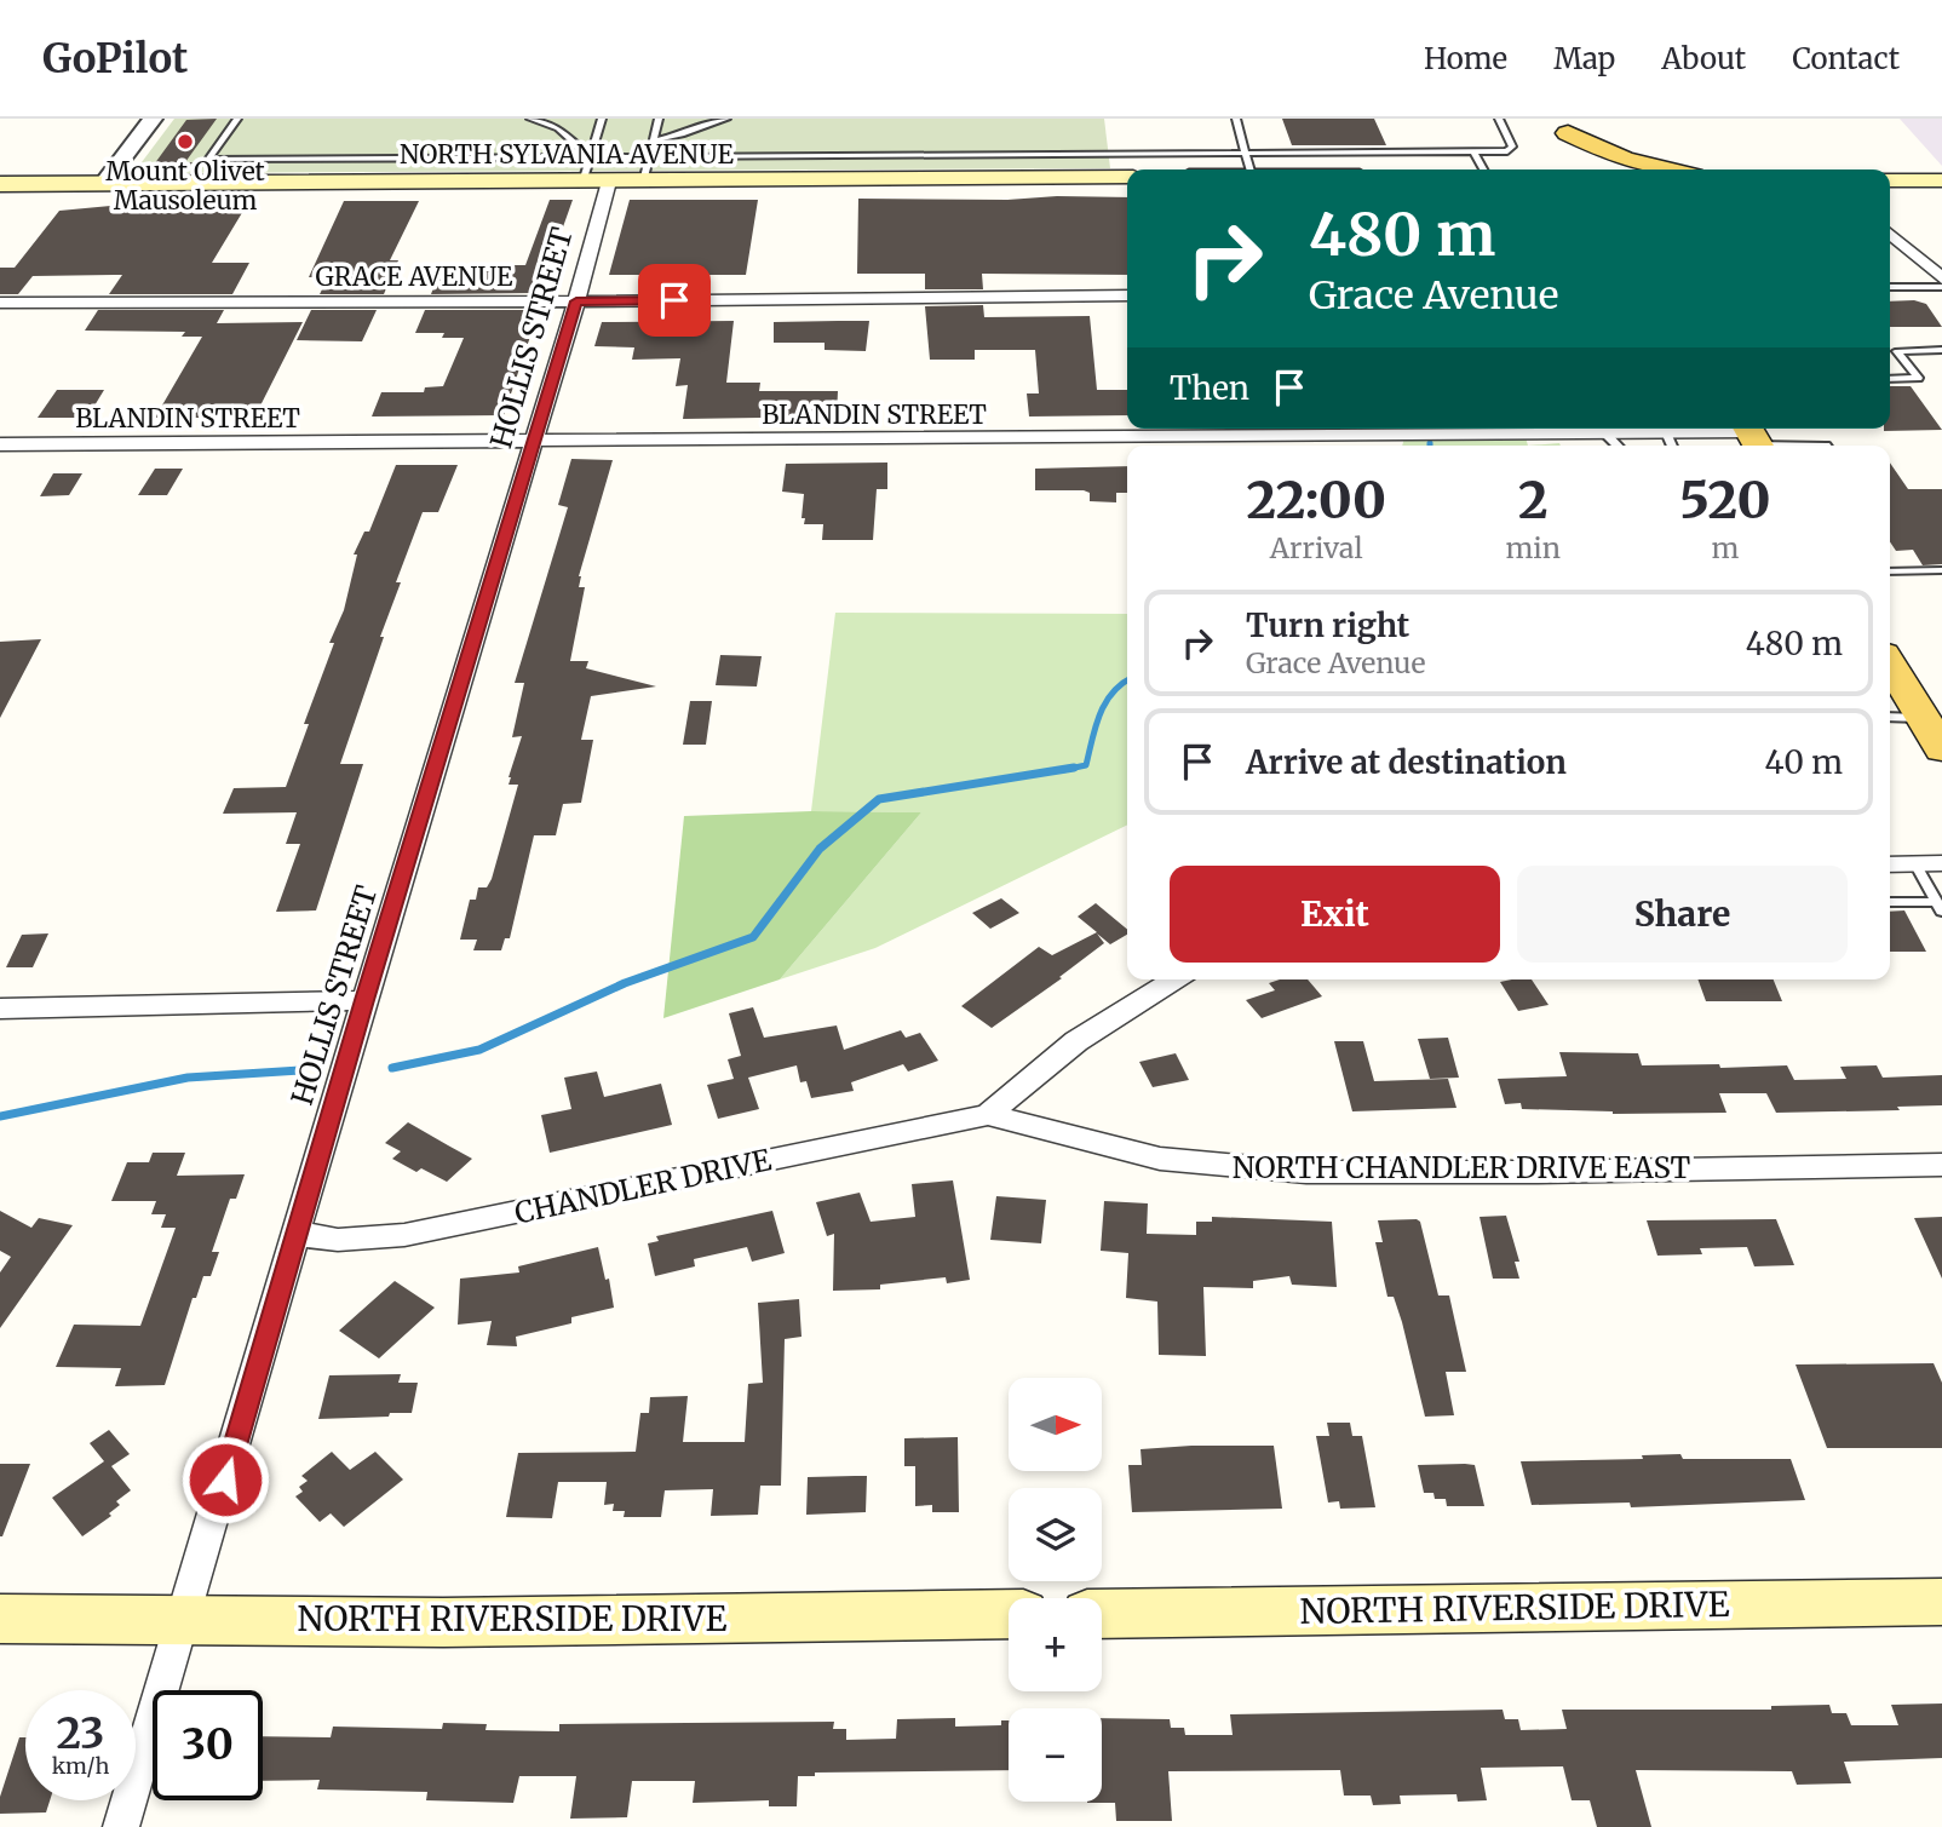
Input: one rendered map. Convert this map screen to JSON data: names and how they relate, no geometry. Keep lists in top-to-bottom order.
{
  "streets": {
    "main road": ["NORTH SYLVANIA AVENUE", "NORTH RIVERSIDE DRIVE"],
    "street": [
      "GRACE AVENUE",
      "HOLLIS STREET",
      "BLANDIN STREET",
      "NORTH CHANDLER DRIVE EAST",
      "CHANDLER DRIVE"
    ]
  },
  "crossings": [
    ["NORTH SYLVANIA AVENUE", "HOLLIS STREET"],
    ["GRACE AVENUE", "HOLLIS STREET"],
    ["HOLLIS STREET", "BLANDIN STREET"],
    ["HOLLIS STREET", "CHANDLER DRIVE"],
    ["HOLLIS STREET", "NORTH RIVERSIDE DRIVE"],
    ["NORTH CHANDLER DRIVE EAST", "CHANDLER DRIVE"]
  ],
  "places": ["Mount Olivet Mausoleum"],
  "north": "right",
  "page": {
    "header": "GoPilot",
    "nav": [
      "Home",
      "Map",
      "About",
      "Contact"
    ],
    "turn": ["480 m", "Grace Avenue"],
    "then": "Then",
    "eta": [
      "22:00",
      "Arrival",
      "2",
      "min",
      "520",
      "m"
    ],
    "list": [
      {
        "name": "Turn right",
        "note": "Grace Avenue",
        "value": "480 m"
      },
      {
        "name": "Arrive at destination",
        "value": "40 m"
      }
    ],
    "buttons": ["Exit", "Share"],
    "map_buttons": ["+", "−"],
    "speed": "23 km/h",
    "limit": "30"
  }
}
